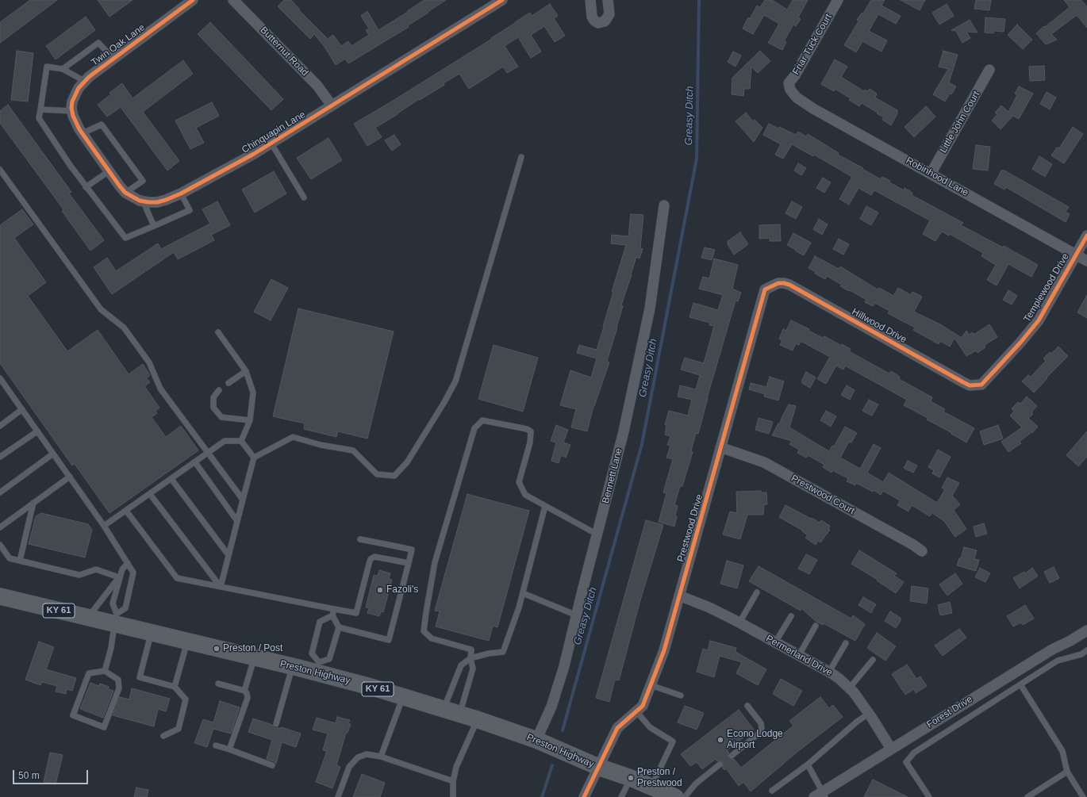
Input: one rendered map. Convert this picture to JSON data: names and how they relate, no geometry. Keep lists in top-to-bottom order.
{
  "streets": {
    "main road": ["KY 61", "Preston Highway"],
    "street": [
      "Friar Tuck Court",
      "Twin Oak Lane",
      "Butternut Road",
      "Little John Court",
      "Chinquapin Lane",
      "Robinhood Lane",
      "Templewood Drive",
      "Hillwood Drive",
      "Bennett Lane",
      "Prestwood Court",
      "Prestwood Drive",
      "Permerland Drive",
      "Forest Drive"
    ]
  },
  "crossings": [
    ["Friar Tuck Court", "Robinhood Lane"],
    ["Twin Oak Lane", "Chinquapin Lane"],
    ["Butternut Road", "Chinquapin Lane"],
    ["Little John Court", "Robinhood Lane"],
    ["Robinhood Lane", "Templewood Drive"],
    ["Templewood Drive", "Hillwood Drive"],
    ["Hillwood Drive", "Prestwood Drive"],
    ["Bennett Lane", "Preston Highway"],
    ["Prestwood Court", "Prestwood Drive"],
    ["Prestwood Drive", "Permerland Drive"],
    ["Prestwood Drive", "Preston Highway"],
    ["Permerland Drive", "Forest Drive"]
  ],
  "water": ["Greasy Ditch"],
  "places": [
    "Fazoli's",
    "Preston / Post",
    "Econo Lodge Airport",
    "Preston / Prestwood"
  ],
  "scale_bar": "50 m"
}
